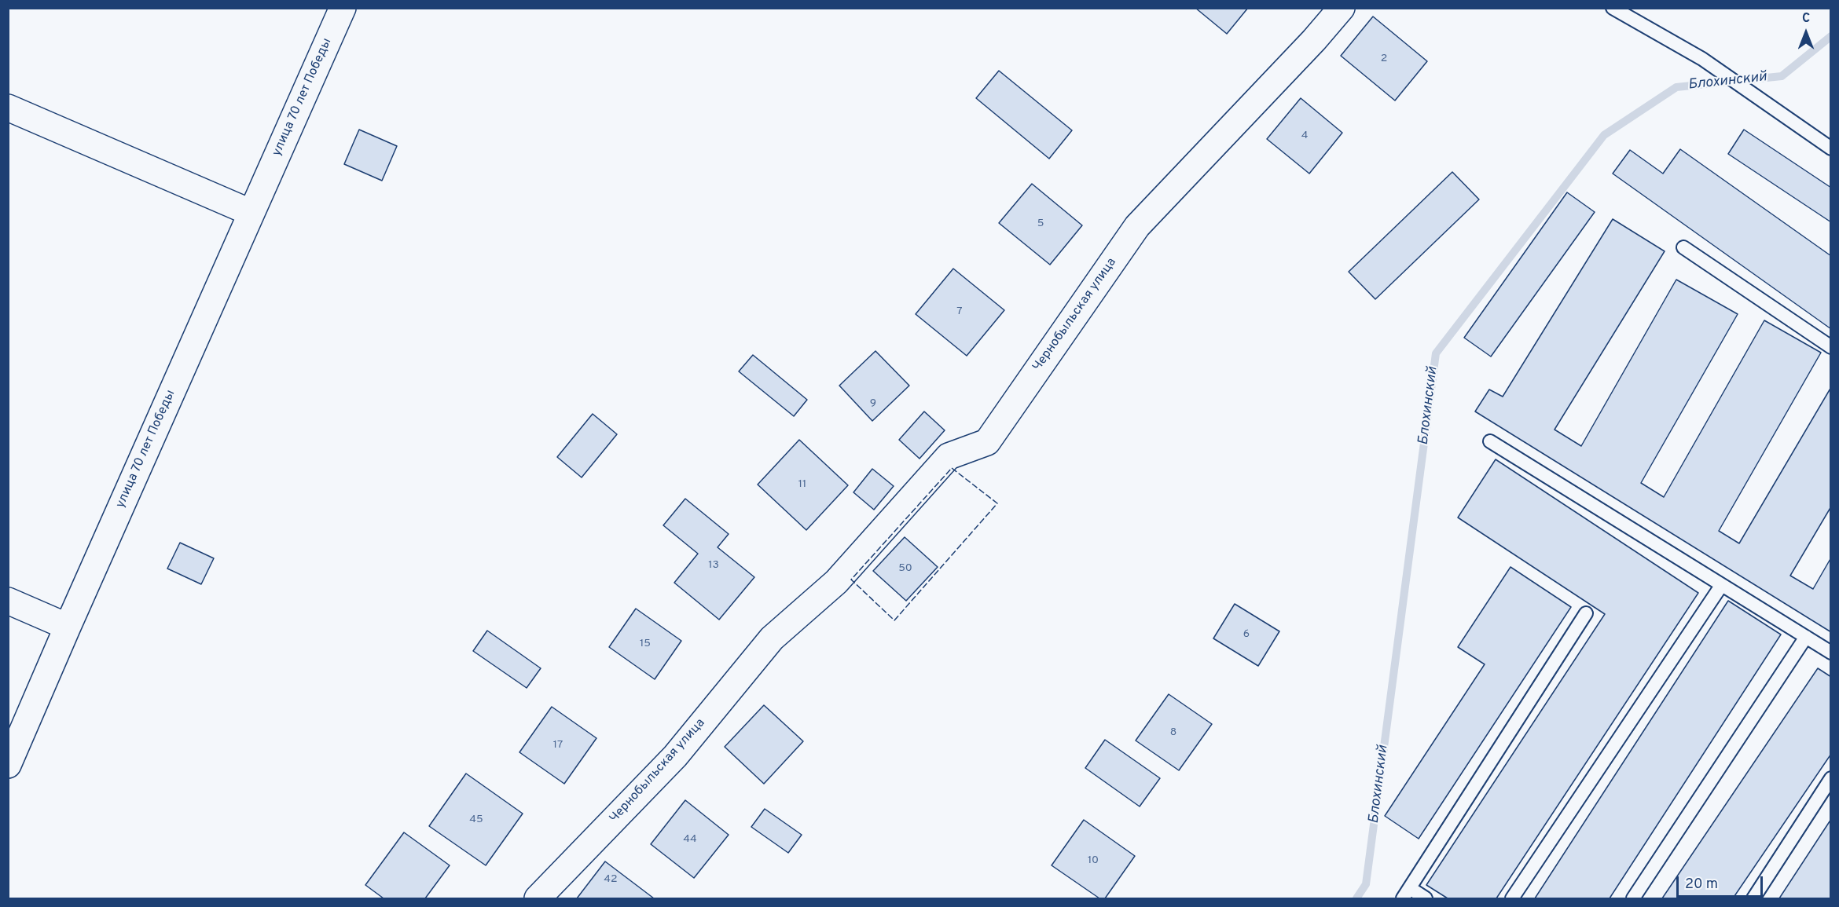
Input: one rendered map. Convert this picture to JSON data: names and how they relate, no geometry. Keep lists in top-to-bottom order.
{
  "streets": {
    "street": ["улица 70 лет Победы", "Чернобыльская улица"]
  },
  "water": ["Блохинский"],
  "house_numbers": [
    "2",
    "4",
    "5",
    "7",
    "9",
    "11",
    "13",
    "50",
    "6",
    "15",
    "8",
    "17",
    "45",
    "44",
    "10",
    "42"
  ],
  "scale_bar": "20 m",
  "north": "top"
}
